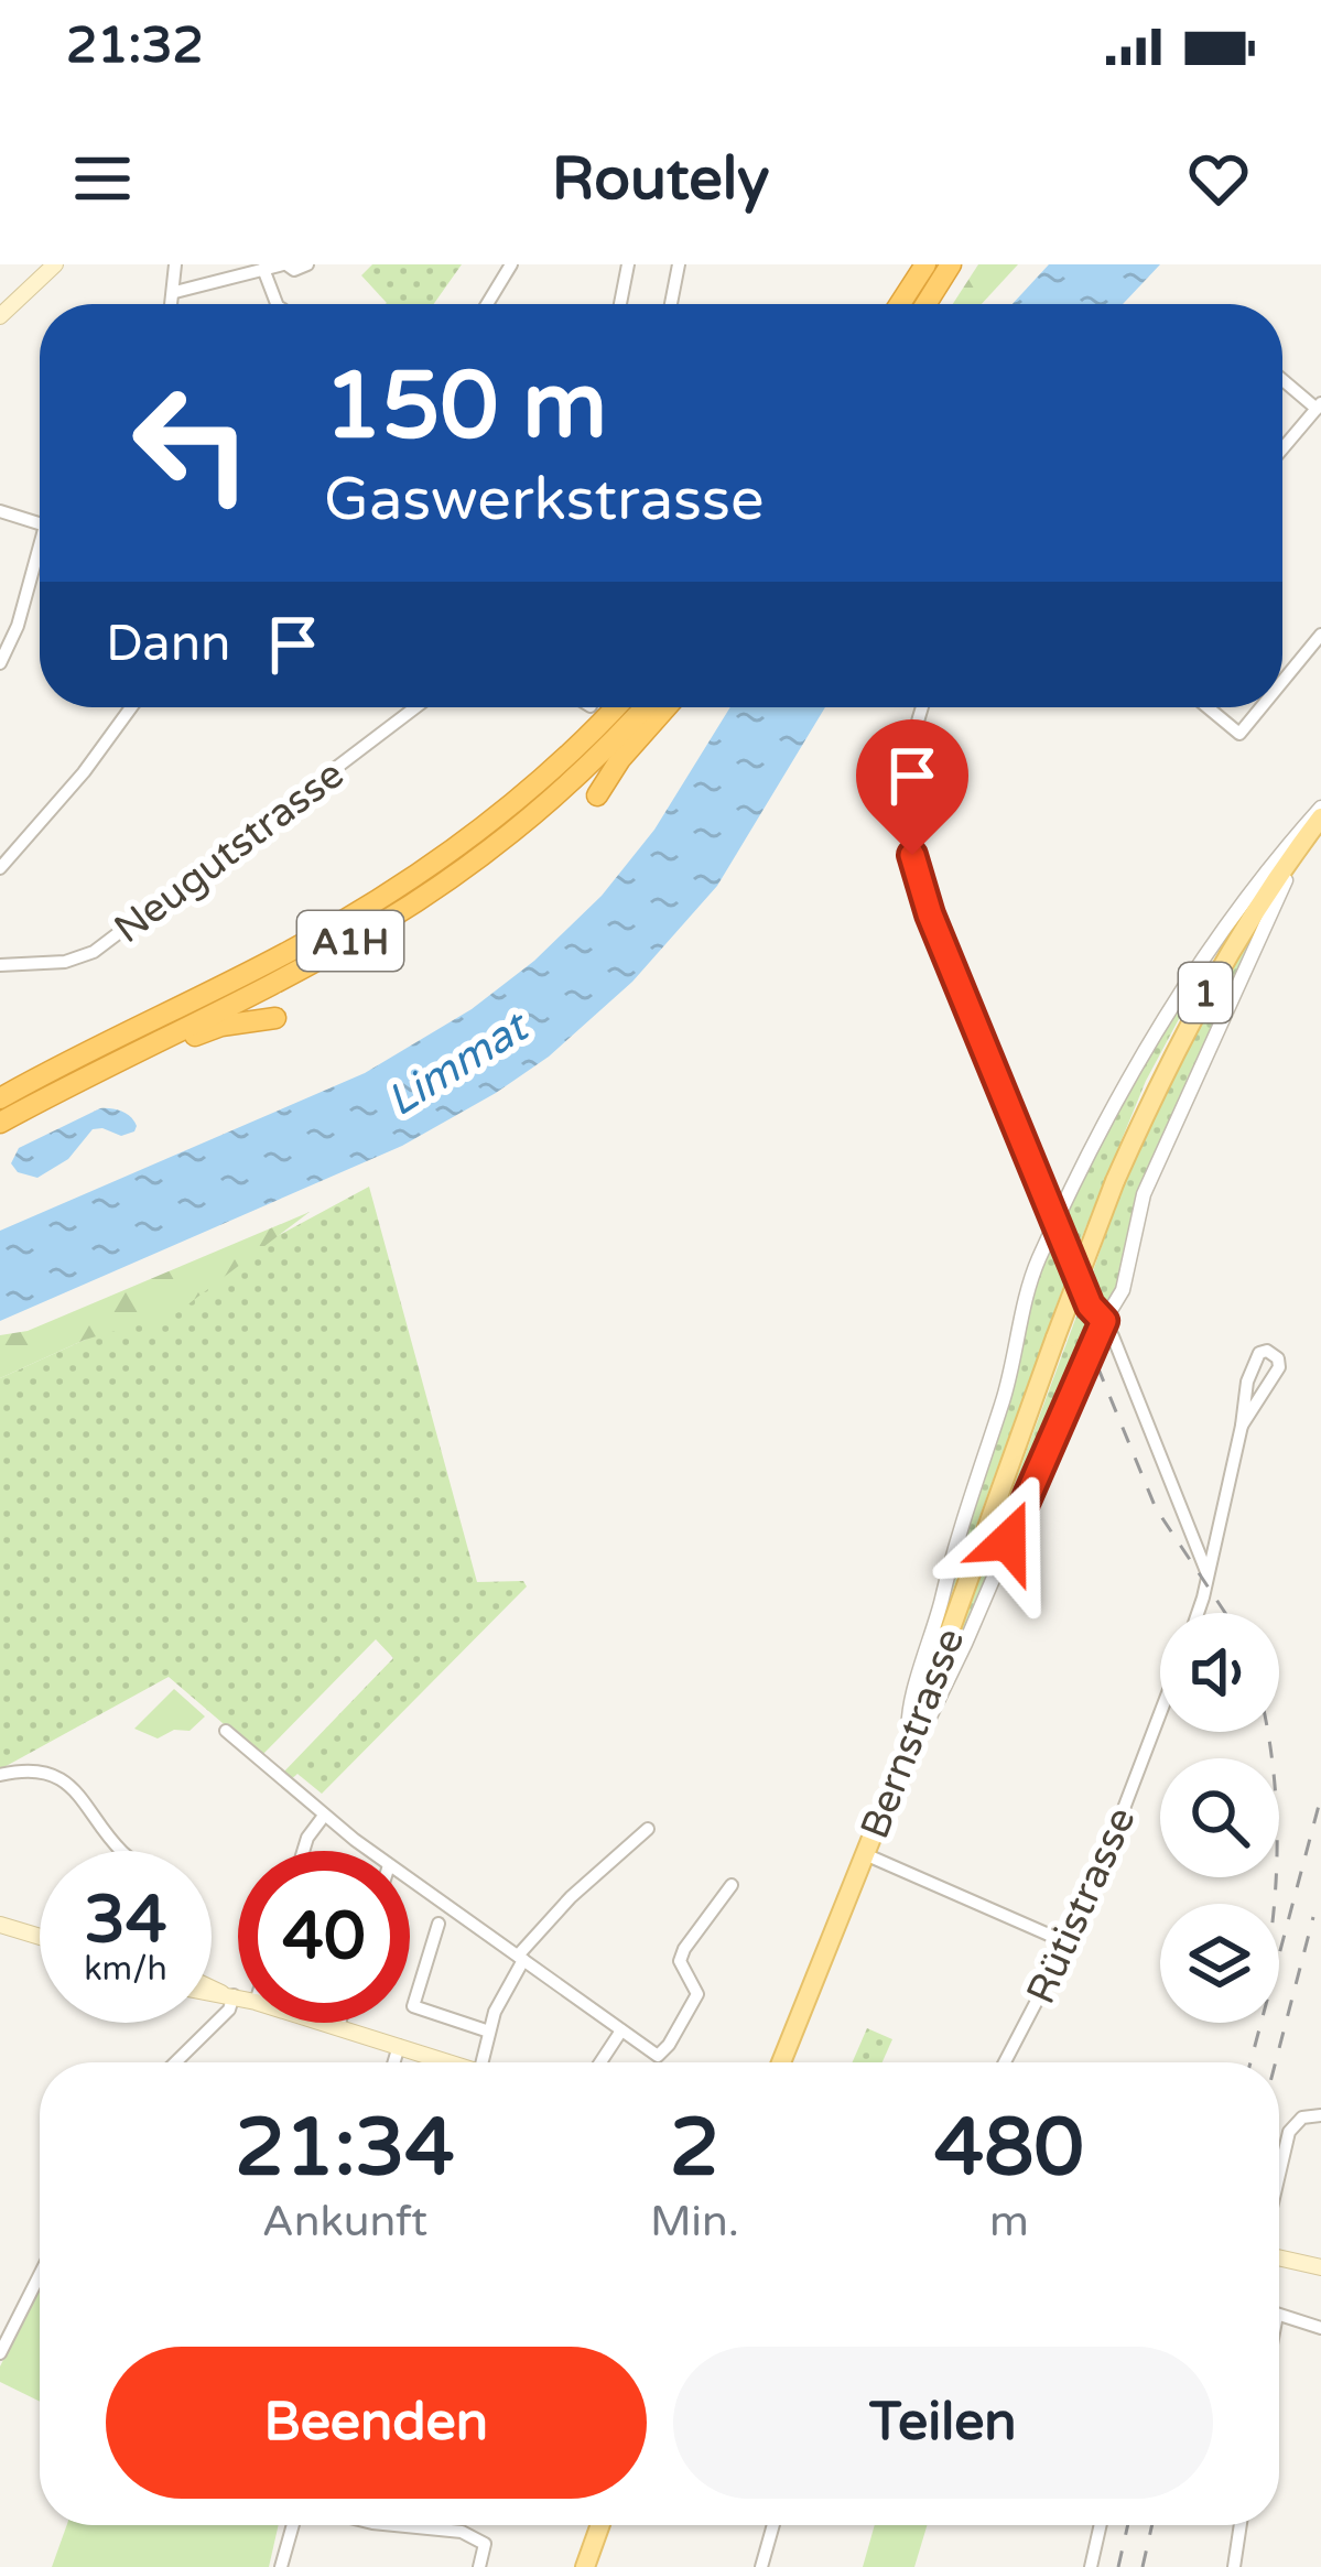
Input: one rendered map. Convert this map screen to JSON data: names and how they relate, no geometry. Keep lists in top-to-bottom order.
{
  "streets": {
    "highway": ["A1H"],
    "main road": ["1", "Bernstrasse"],
    "street": ["Neugutstrasse", "Rütistrasse"]
  },
  "water": ["Limmat"],
  "page": {
    "status": "21:32",
    "header": "Routely",
    "turn": ["150 m", "Gaswerkstrasse"],
    "then": "Dann",
    "speed": "34 km/h",
    "limit": "40",
    "eta": [
      "21:34",
      "Ankunft",
      "2",
      "Min.",
      "480",
      "m"
    ],
    "buttons": ["Beenden", "Teilen"]
  }
}
